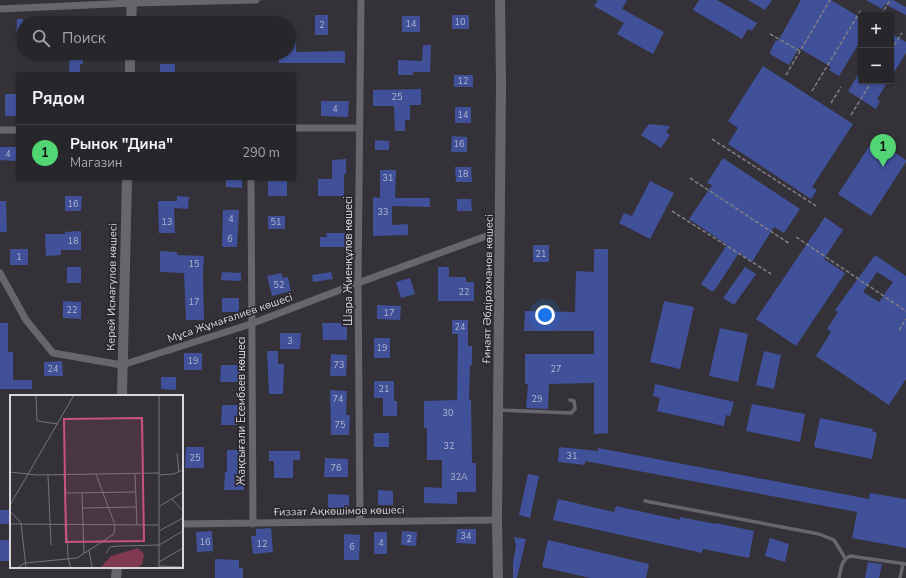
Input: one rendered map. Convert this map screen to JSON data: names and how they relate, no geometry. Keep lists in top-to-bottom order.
{
  "streets": {
    "street": [
      "Шара Жиенқұлов көшесі",
      "Керей Исмагулов көшесі",
      "Ғинаят Әбдірахманов көшесі",
      "Мұса Жұмағалиев көшесі",
      "Жақсығали Есембаев көшесi",
      "Ғиззат Ақкөшімов көшесi"
    ]
  },
  "crossings": [
    ["Шара Жиенқұлов көшесі", "Мұса Жұмағалиев көшесі"],
    ["Шара Жиенқұлов көшесі", "Ғиззат Ақкөшімов көшесi"],
    ["Керей Исмагулов көшесі", "Мұса Жұмағалиев көшесі"],
    ["Ғинаят Әбдірахманов көшесі", "Мұса Жұмағалиев көшесі"],
    ["Ғинаят Әбдірахманов көшесі", "Ғиззат Ақкөшімов көшесi"],
    ["Мұса Жұмағалиев көшесі", "Жақсығали Есембаев көшесi"],
    ["Жақсығали Есембаев көшесi", "Ғиззат Ақкөшімов көшесi"]
  ],
  "house_numbers": [
    "10",
    "14",
    "2",
    "12",
    "25",
    "4",
    "14",
    "16",
    "4",
    "18",
    "31",
    "16",
    "33",
    "4",
    "13",
    "51",
    "6",
    "18",
    "21",
    "1",
    "15",
    "52",
    "22",
    "17",
    "22",
    "17",
    "24",
    "3",
    "19",
    "19",
    "73",
    "24",
    "27",
    "21",
    "74",
    "29",
    "30",
    "75",
    "32",
    "31",
    "25",
    "76",
    "32А",
    "34",
    "2",
    "16",
    "4",
    "12",
    "6"
  ],
  "page": {
    "map_buttons": ["+", "−"],
    "search": "Поиск",
    "heading": "Рядом",
    "list": [
      {
        "mark": "1",
        "name": "Рынок \"Дина\"",
        "note": "Магазин",
        "value": "290 m"
      }
    ],
    "pins": "1"
  }
}
